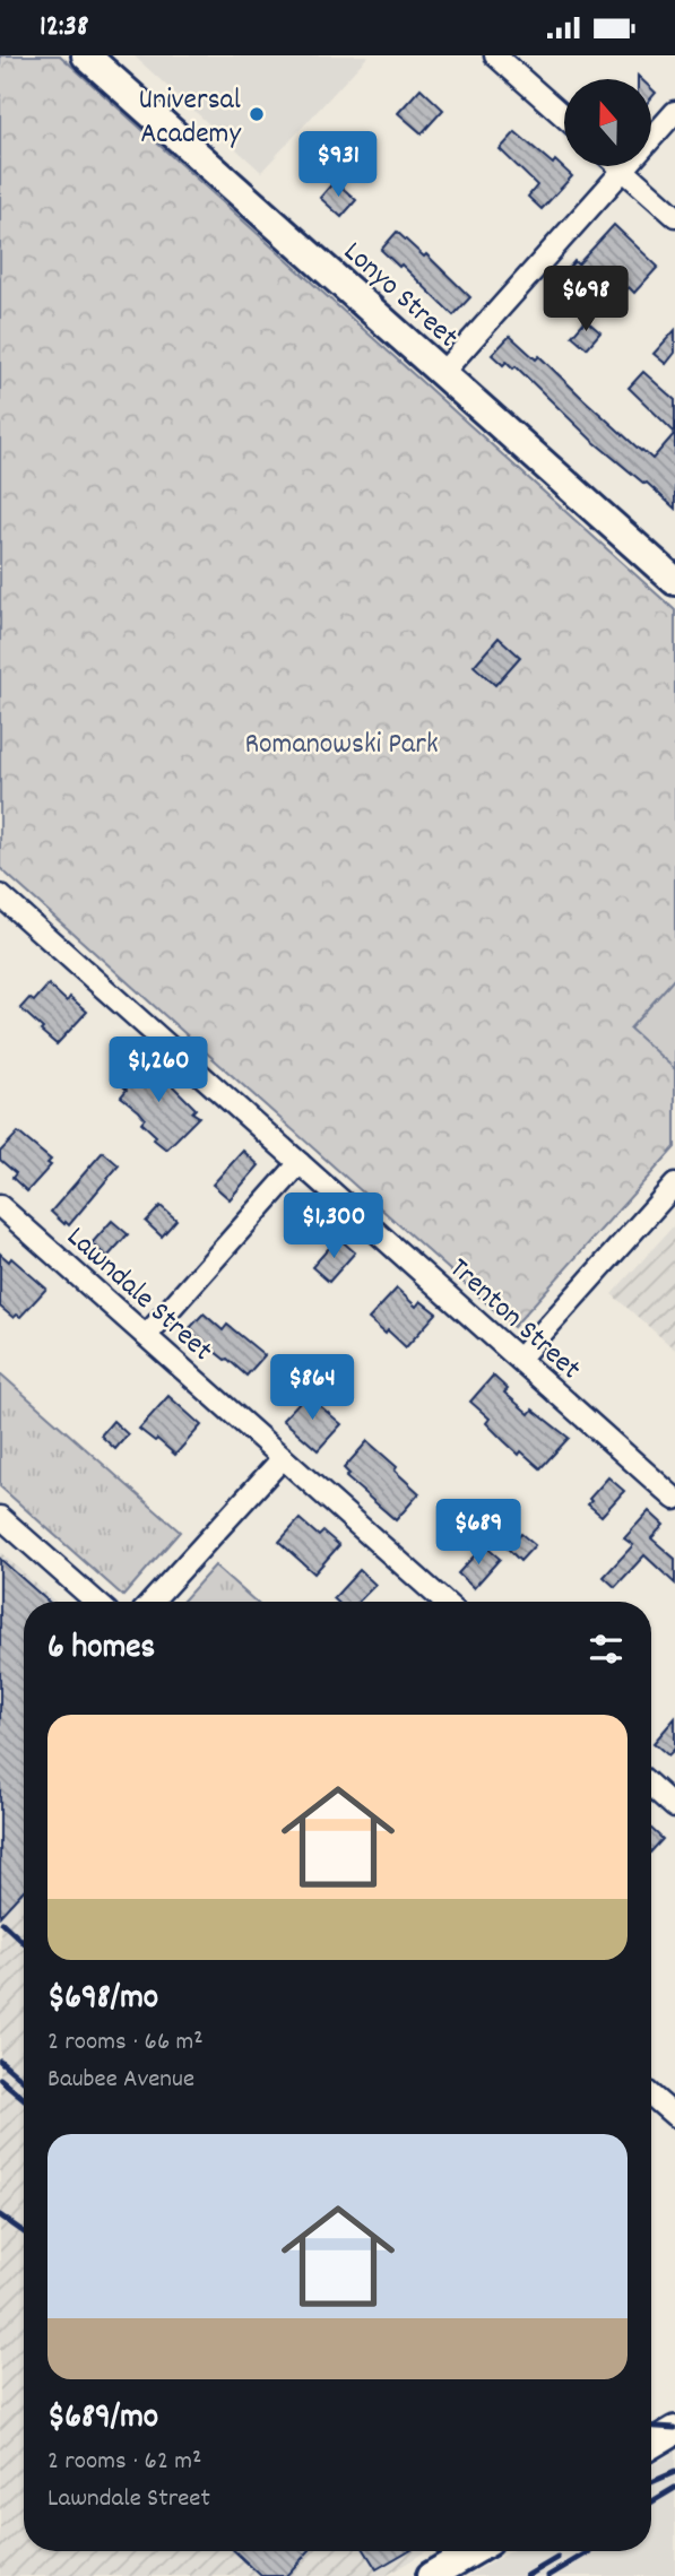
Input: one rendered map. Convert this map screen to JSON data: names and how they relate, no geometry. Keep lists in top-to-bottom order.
{
  "streets": {
    "street": ["Lonyo Street", "Lawndale Street", "Trenton Street"]
  },
  "parks": ["Romanowski Park"],
  "places": ["Universal Academy"],
  "north": "top",
  "page": {
    "status": "12:38",
    "price": [
      "$931",
      "$698",
      "$1,260",
      "$1,300",
      "$864",
      "$689"
    ],
    "heading": "6 homes",
    "list": [
      {
        "name": "$698/mo",
        "note": "2 rooms · 66 m² · Baubee Avenue"
      },
      {
        "name": "$689/mo",
        "note": "2 rooms · 62 m² · Lawndale Street"
      }
    ]
  }
}
